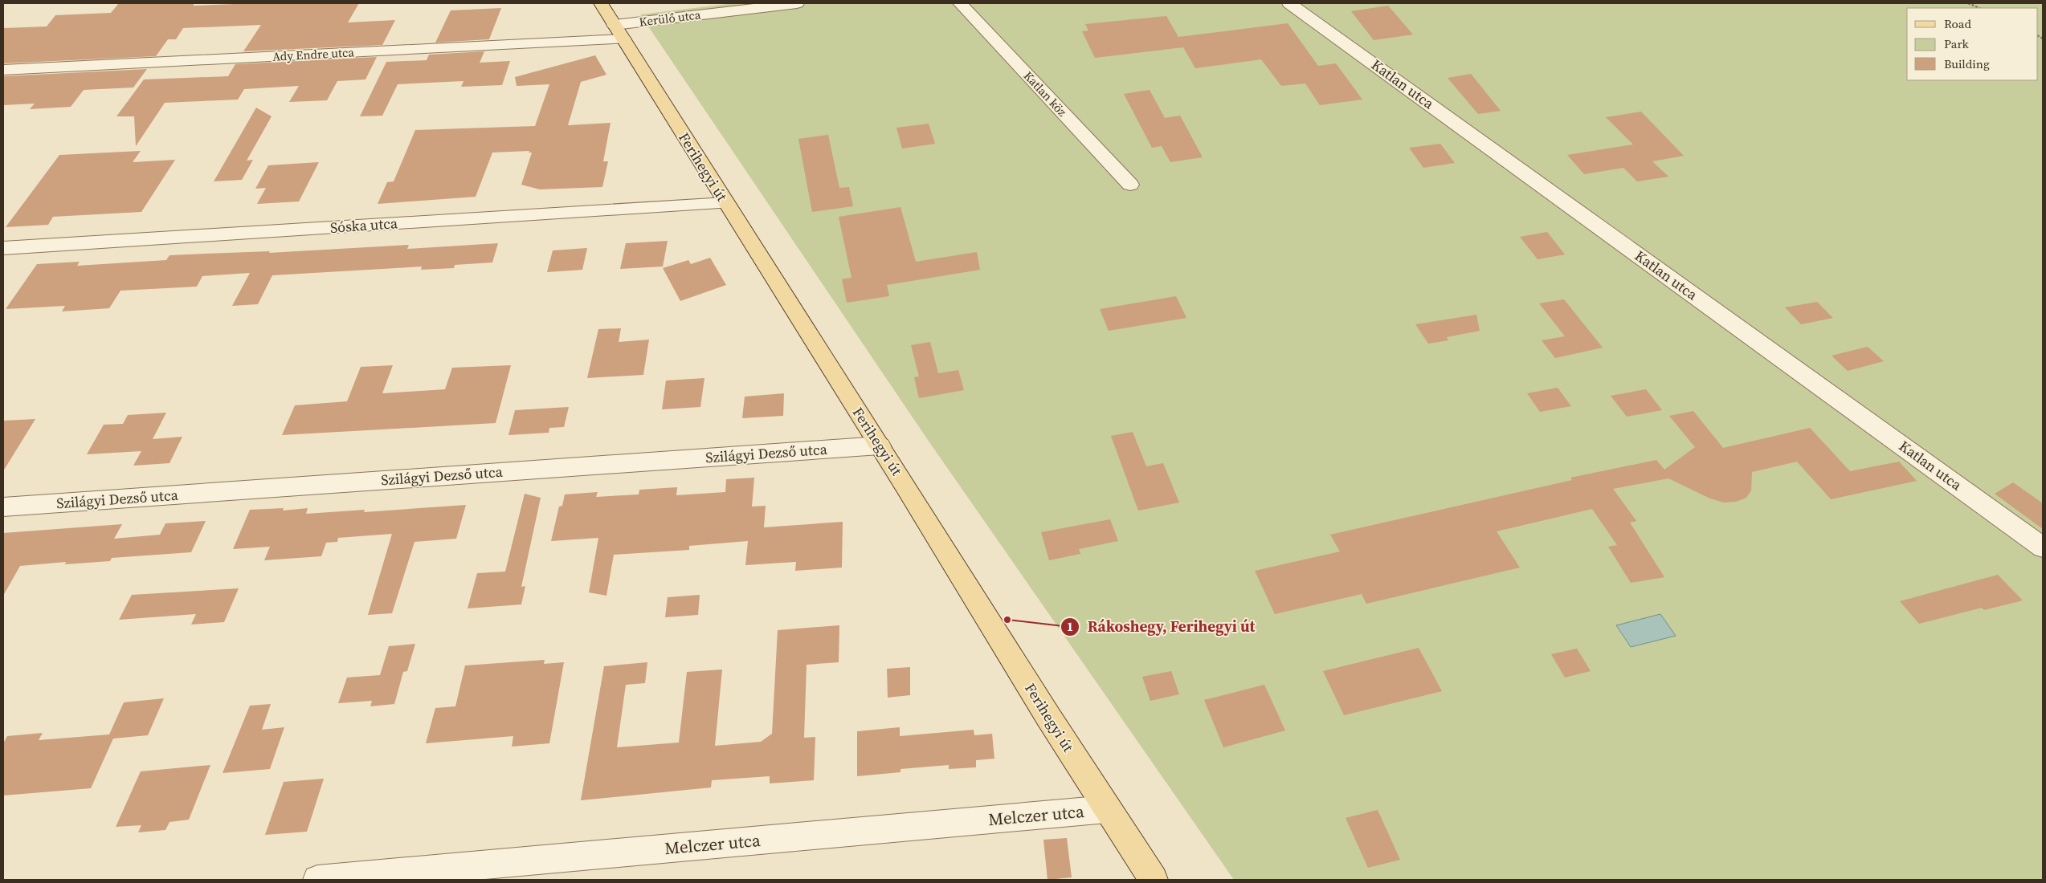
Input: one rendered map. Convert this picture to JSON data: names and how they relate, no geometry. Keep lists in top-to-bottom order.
{
  "streets": {
    "main road": ["Ferihegyi út"],
    "street": [
      "Kerülő utca",
      "Ady Endre utca",
      "Katlan utca",
      "Katlan köz",
      "Sóska utca",
      "Szilágyi Dezső utca",
      "Melczer utca"
    ]
  },
  "crossings": [
    ["Kerülő utca", "Ady Endre utca"],
    ["Kerülő utca", "Ferihegyi út"],
    ["Ady Endre utca", "Ferihegyi út"],
    ["Ferihegyi út", "Sóska utca"],
    ["Ferihegyi út", "Szilágyi Dezső utca"],
    ["Ferihegyi út", "Melczer utca"]
  ],
  "places": ["Rákoshegy, Ferihegyi út"],
  "legend": ["Road", "Park", "Building"]
}
